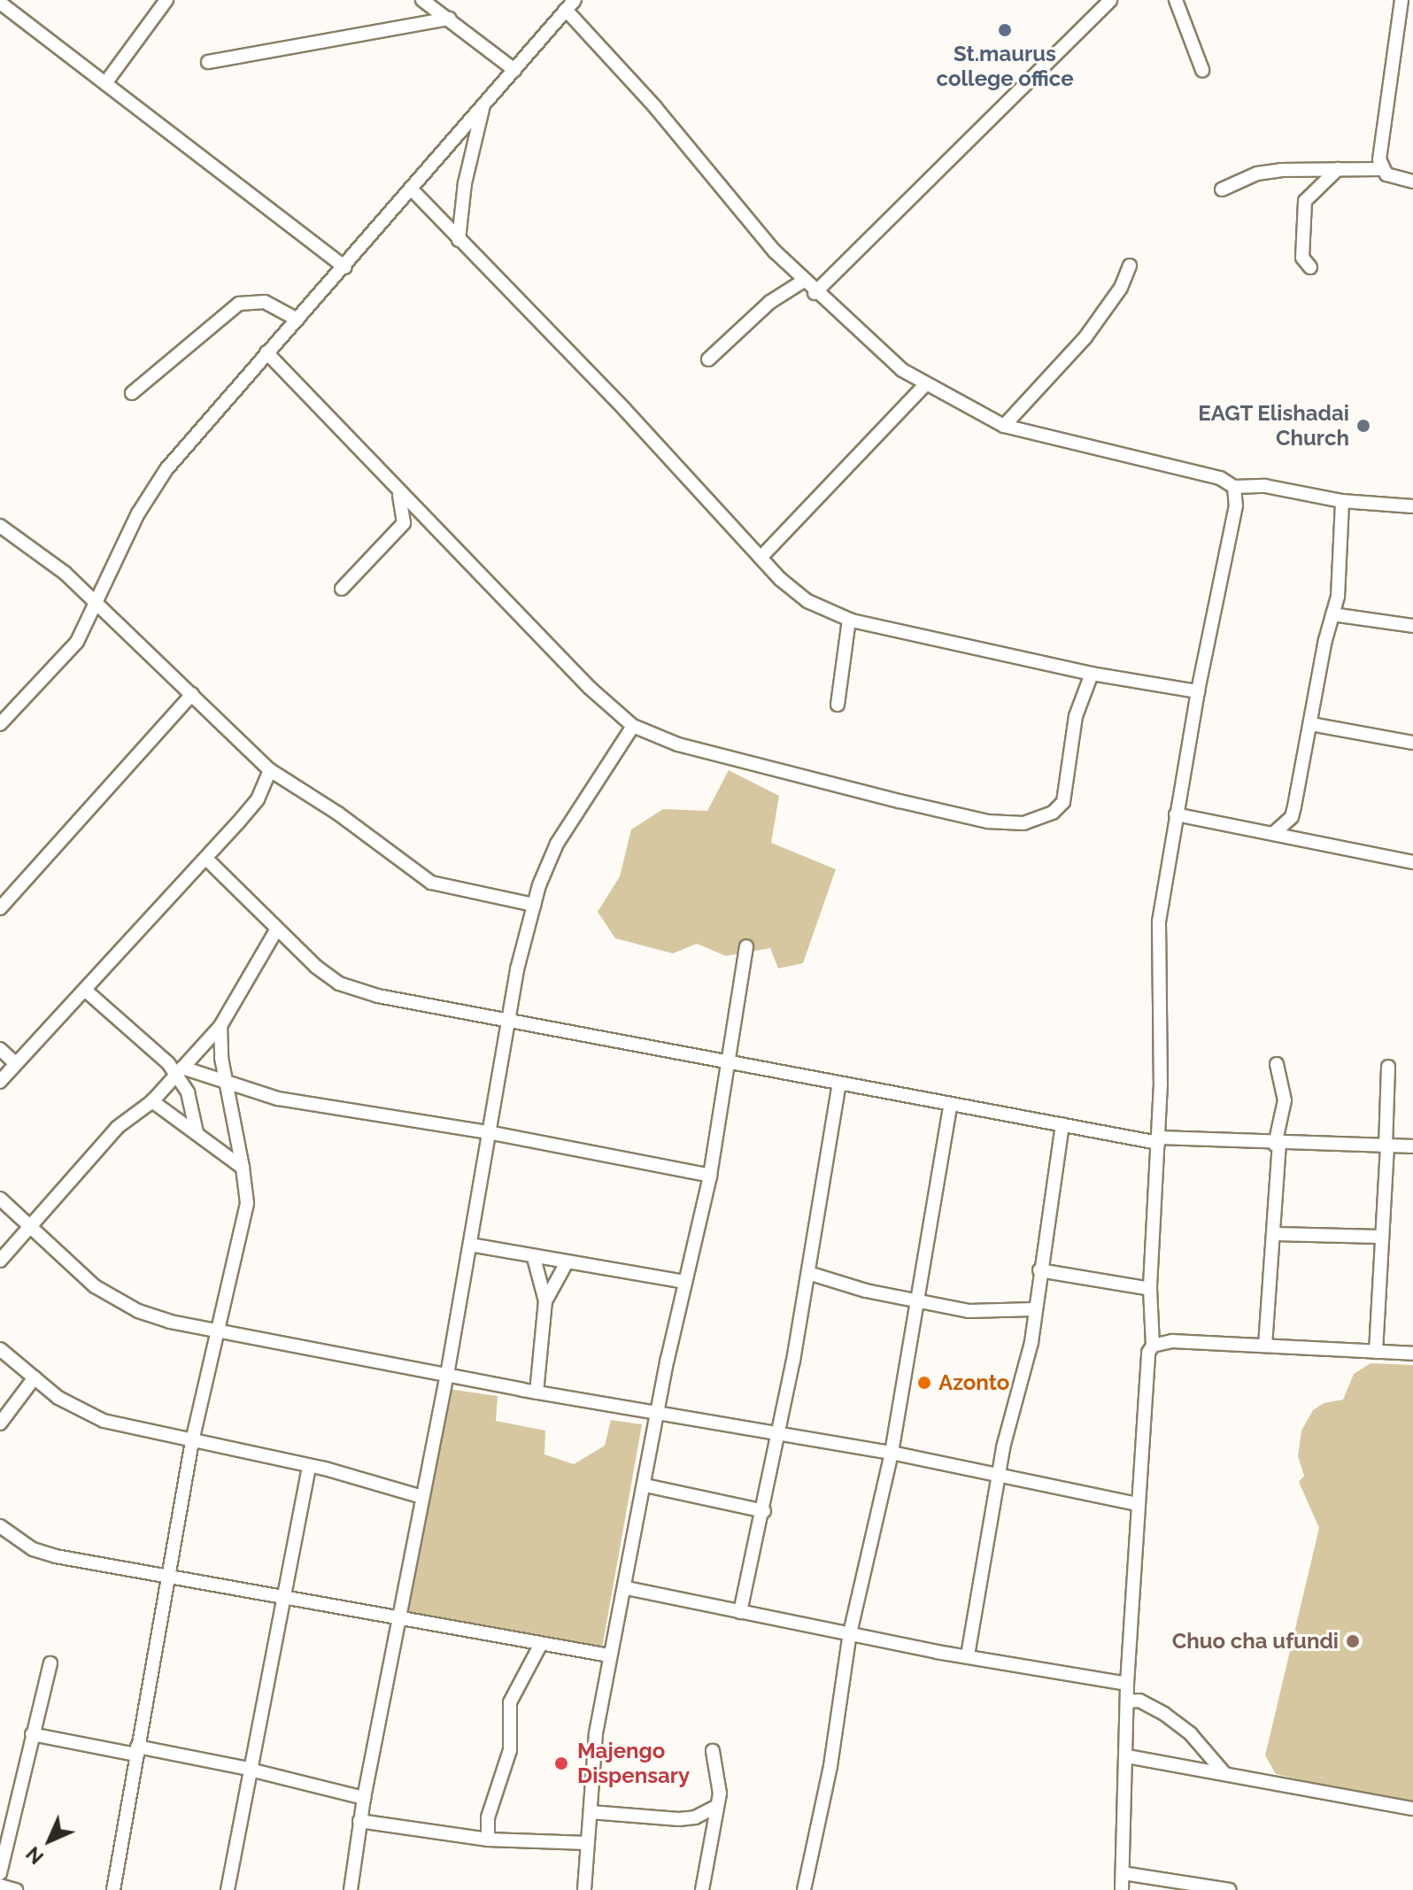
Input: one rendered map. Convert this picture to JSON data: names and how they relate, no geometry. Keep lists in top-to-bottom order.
{
  "places": [
    "St.maurus college office",
    "EAGT Elishadai Church",
    "Azonto",
    "Chuo cha ufundi",
    "Majengo Dispensary"
  ],
  "north": "bottom left"
}
